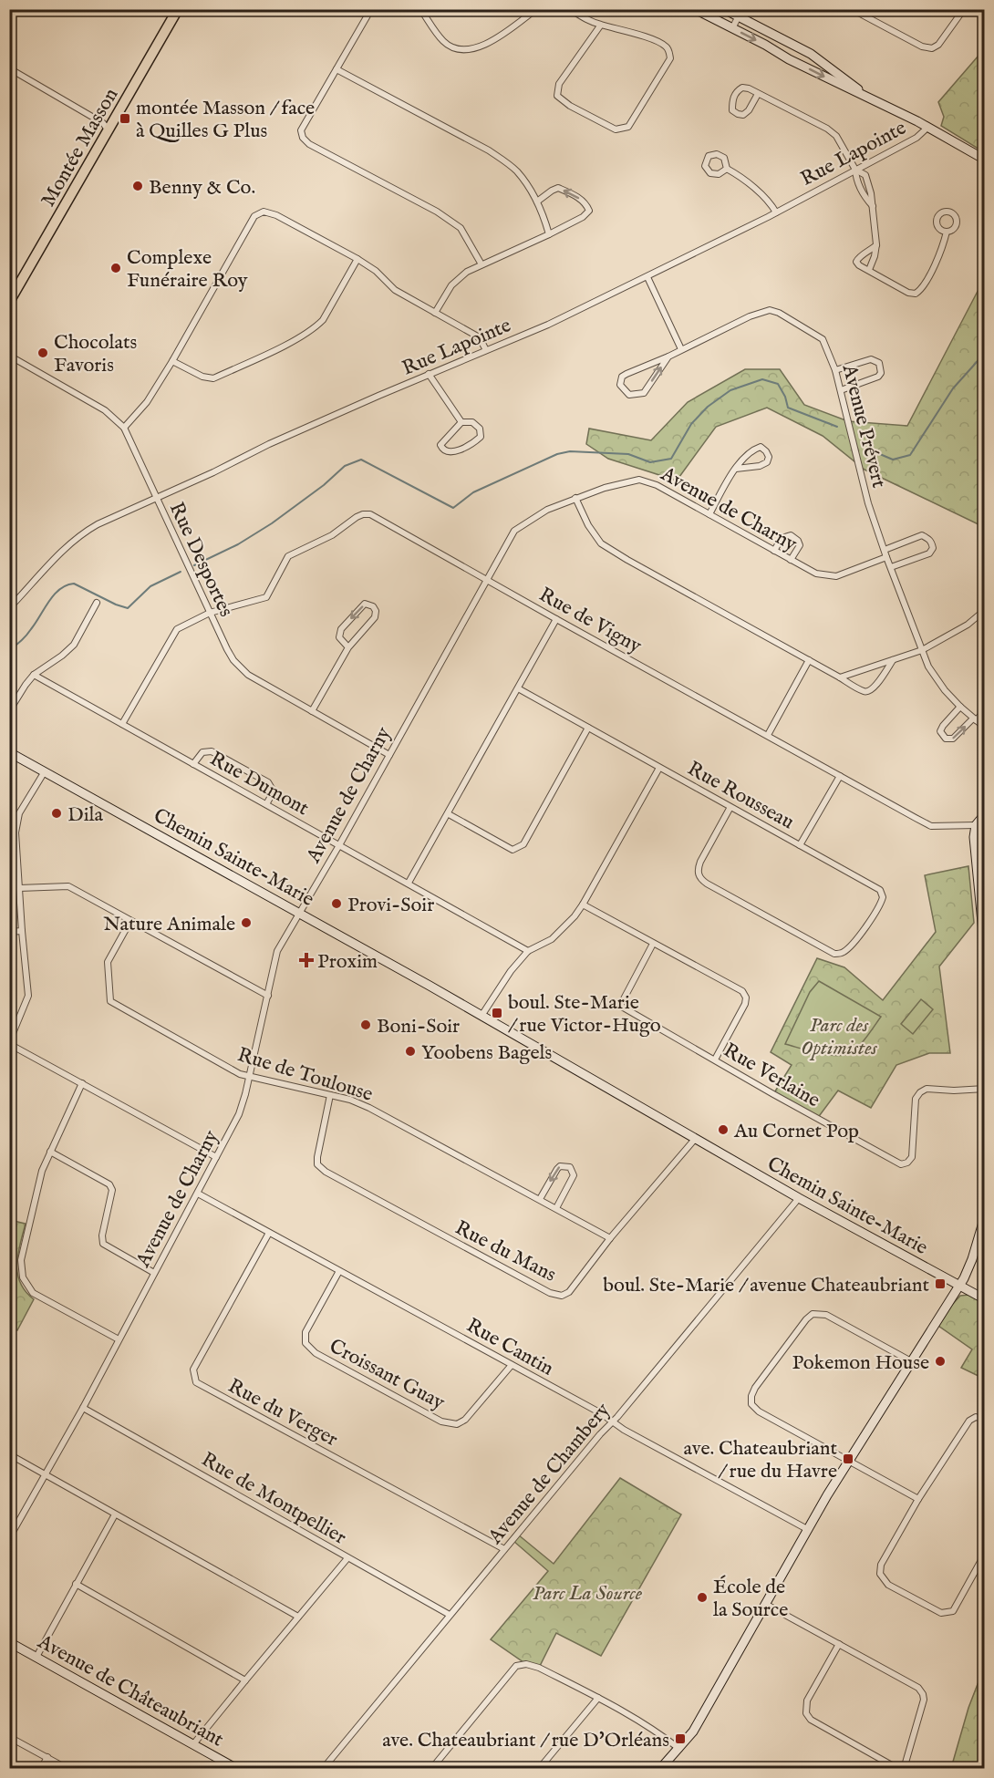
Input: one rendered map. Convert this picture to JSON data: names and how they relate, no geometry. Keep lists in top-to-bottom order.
{
  "streets": {
    "main road": ["Montée Masson"],
    "street": [
      "Rue Lapointe",
      "Avenue Prévert",
      "Avenue de Charny",
      "Rue Desportes",
      "Rue de Vigny",
      "Rue Dumont",
      "Rue Rousseau",
      "Chemin Sainte-Marie",
      "Rue de Toulouse",
      "Rue Verlaine",
      "Rue du Mans",
      "Rue Cantin",
      "Croissant Guay",
      "Rue du Verger",
      "Avenue de Chambery",
      "Rue de Montpellier",
      "Avenue de Châteaubriant"
    ]
  },
  "crossings": [
    ["Rue Lapointe", "Rue Desportes"],
    ["Avenue Prévert", "Avenue de Charny"],
    ["Avenue de Charny", "Rue Desportes"],
    ["Avenue de Charny", "Rue de Vigny"],
    ["Avenue de Charny", "Rue Dumont"],
    ["Avenue de Charny", "Chemin Sainte-Marie"],
    ["Avenue de Charny", "Rue de Toulouse"],
    ["Avenue de Charny", "Rue Cantin"],
    ["Avenue de Charny", "Rue de Montpellier"],
    ["Rue Desportes", "Rue de Vigny"],
    ["Chemin Sainte-Marie", "Rue du Mans"],
    ["Chemin Sainte-Marie", "Avenue de Chambery"],
    ["Rue de Toulouse", "Rue du Mans"],
    ["Rue Cantin", "Croissant Guay"],
    ["Rue Cantin", "Rue du Verger"],
    ["Rue Cantin", "Avenue de Chambery"],
    ["Rue du Verger", "Avenue de Chambery"],
    ["Avenue de Chambery", "Rue de Montpellier"]
  ],
  "parks": ["Parc des Optimistes", "Parc La Source"],
  "places": {
    "transit": [
      "montée Masson / face à Quilles G Plus",
      "boul. Ste-Marie / rue Victor-Hugo",
      "boul. Ste-Marie / avenue Chateaubriant",
      "ave. Chateaubriant / rue du Havre",
      "ave. Chateaubriant / rue D'Orléans"
    ],
    "other": [
      "Benny & Co.",
      "Complexe Funéraire Roy",
      "Chocolats Favoris",
      "Dila",
      "Provi-Soir",
      "Nature Animale",
      "Boni-Soir",
      "Yoobens Bagels",
      "Au Cornet Pop",
      "Pokemon House",
      "École de la Source"
    ],
    "health": ["Proxim"]
  }
}
